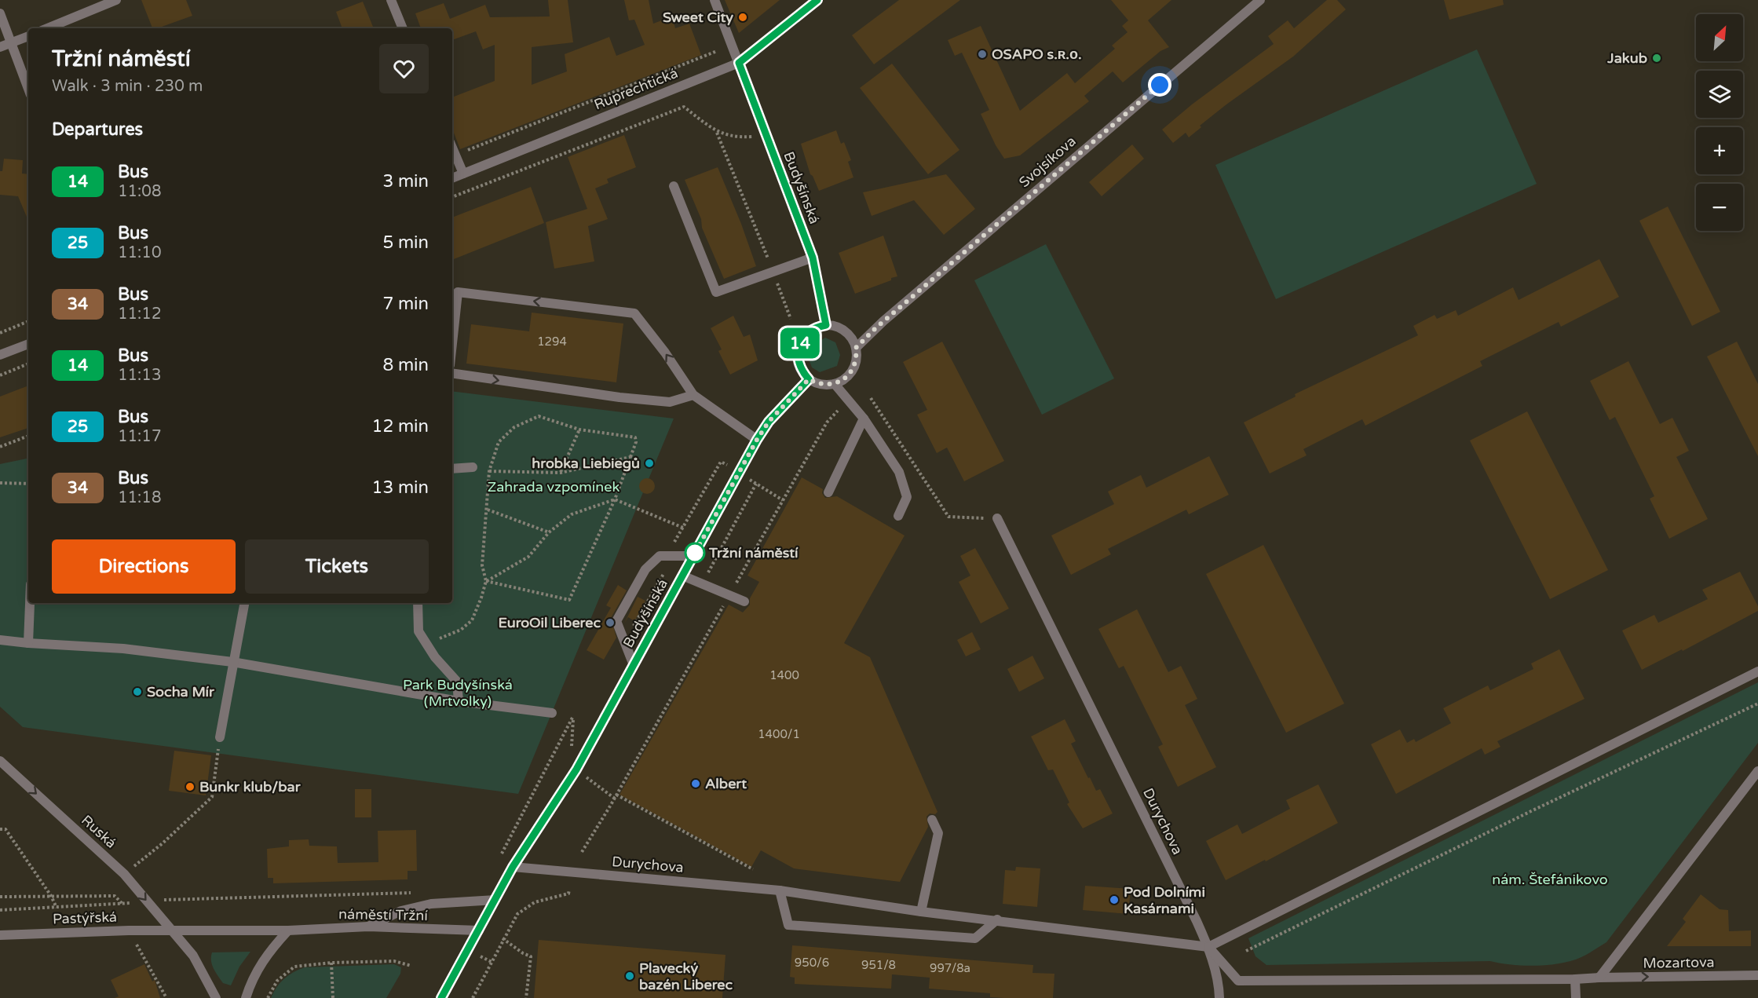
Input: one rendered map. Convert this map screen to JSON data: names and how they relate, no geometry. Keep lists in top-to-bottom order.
{
  "streets": {
    "street": [
      "Ruprechtická",
      "Svojsíkova",
      "Budyšínská",
      "Durychova",
      "Ruská",
      "náměstí Tržní",
      "Pastýřská",
      "Mozartova"
    ]
  },
  "crossings": [
    ["Ruprechtická", "Budyšínská"],
    ["Svojsíkova", "Budyšínská"],
    ["Budyšínská", "Durychova"],
    ["Ruská", "náměstí Tržní"],
    ["Ruská", "Pastýřská"],
    ["náměstí Tržní", "Pastýřská"]
  ],
  "one_way": ["Ruská", "Mozartova"],
  "parks": ["Zahrada vzpomínek", "Park Budyšínská (Mrtvolky)", "nám. Štefánikovo"],
  "places": [
    "Sweet City",
    "OSAPO s.ʀ.ᴏ.",
    "Jakub",
    "hrobka Liebiegů",
    "Tržní náměstí",
    "EuroOil Liberec",
    "Socha Mír",
    "Albert",
    "Bunkr klub/bar",
    "Pod Dolními Kasárnami",
    "Plavecký bazén Liberec"
  ],
  "lines": ["bus line 14"],
  "house_numbers": [
    "1294",
    "1400",
    "1400/1",
    "950/6",
    "951/8",
    "997/8a"
  ],
  "north": "top right",
  "page": {
    "on_map": "14",
    "map_buttons": ["+", "−"],
    "heading": [
      ["Tržní náměstí", "Walk · 3 min · 230 m"],
      "Departures"
    ],
    "list": [
      {
        "mark": "14",
        "name": "Bus",
        "note": "11:08",
        "value": "3 min"
      },
      {
        "mark": "25",
        "name": "Bus",
        "note": "11:10",
        "value": "5 min"
      },
      {
        "mark": "34",
        "name": "Bus",
        "note": "11:12",
        "value": "7 min"
      },
      {
        "mark": "14",
        "name": "Bus",
        "note": "11:13",
        "value": "8 min"
      },
      {
        "mark": "25",
        "name": "Bus",
        "note": "11:17",
        "value": "12 min"
      },
      {
        "mark": "34",
        "name": "Bus",
        "note": "11:18",
        "value": "13 min"
      }
    ],
    "buttons": ["Directions", "Tickets"]
  }
}
